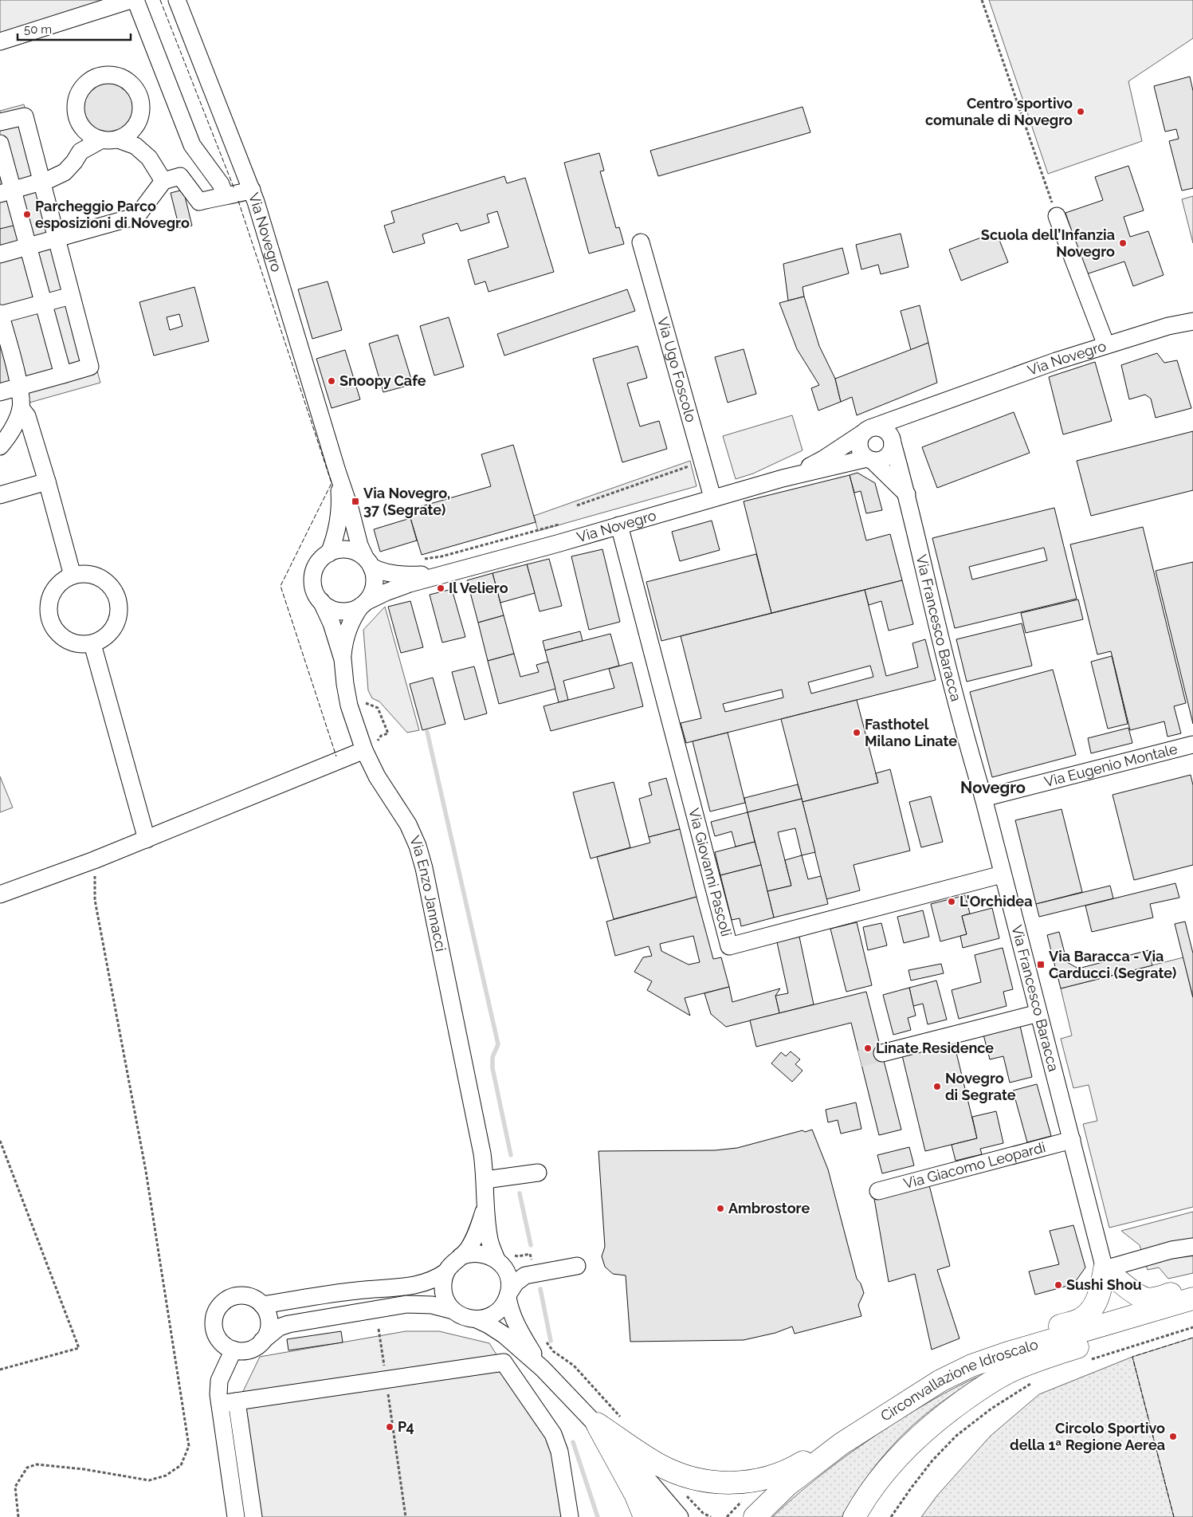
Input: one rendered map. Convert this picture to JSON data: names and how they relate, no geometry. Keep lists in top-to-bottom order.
{
  "streets": {
    "main road": ["Circonvallazione Idroscalo"],
    "street": [
      "Via Novegro",
      "Via Ugo Foscolo",
      "Via Francesco Baracca",
      "Via Eugenio Montale",
      "Via Giovanni Pascoli",
      "Via Enzo Jannacci",
      "Via Giacomo Leopardi"
    ]
  },
  "crossings": [
    ["Via Novegro", "Via Ugo Foscolo"],
    ["Via Novegro", "Via Francesco Baracca"],
    ["Via Novegro", "Via Giovanni Pascoli"],
    ["Via Novegro", "Via Enzo Jannacci"],
    ["Via Francesco Baracca", "Via Eugenio Montale"],
    ["Via Francesco Baracca", "Via Giovanni Pascoli"],
    ["Via Francesco Baracca", "Via Giacomo Leopardi"]
  ],
  "districts": ["Novegro"],
  "places": {
    "other": [
      "Centro sportivo comunale di Novegro",
      "Parcheggio Parco esposizioni di Novegro",
      "Scuola dell’Infanzia Novegro",
      "Snoopy Cafe",
      "Il Veliero",
      "Fasthotel Milano Linate",
      "L'Orchidea",
      "Linate Residence",
      "Novegro di Segrate",
      "Ambrostore",
      "Sushi Shou",
      "P4",
      "Circolo Sportivo della 1ª Regione Aerea"
    ],
    "transit": ["Via Novegro, 37 (Segrate)", "Via Baracca - Via Carducci (Segrate)"]
  },
  "scale_bar": "50 m"
}
